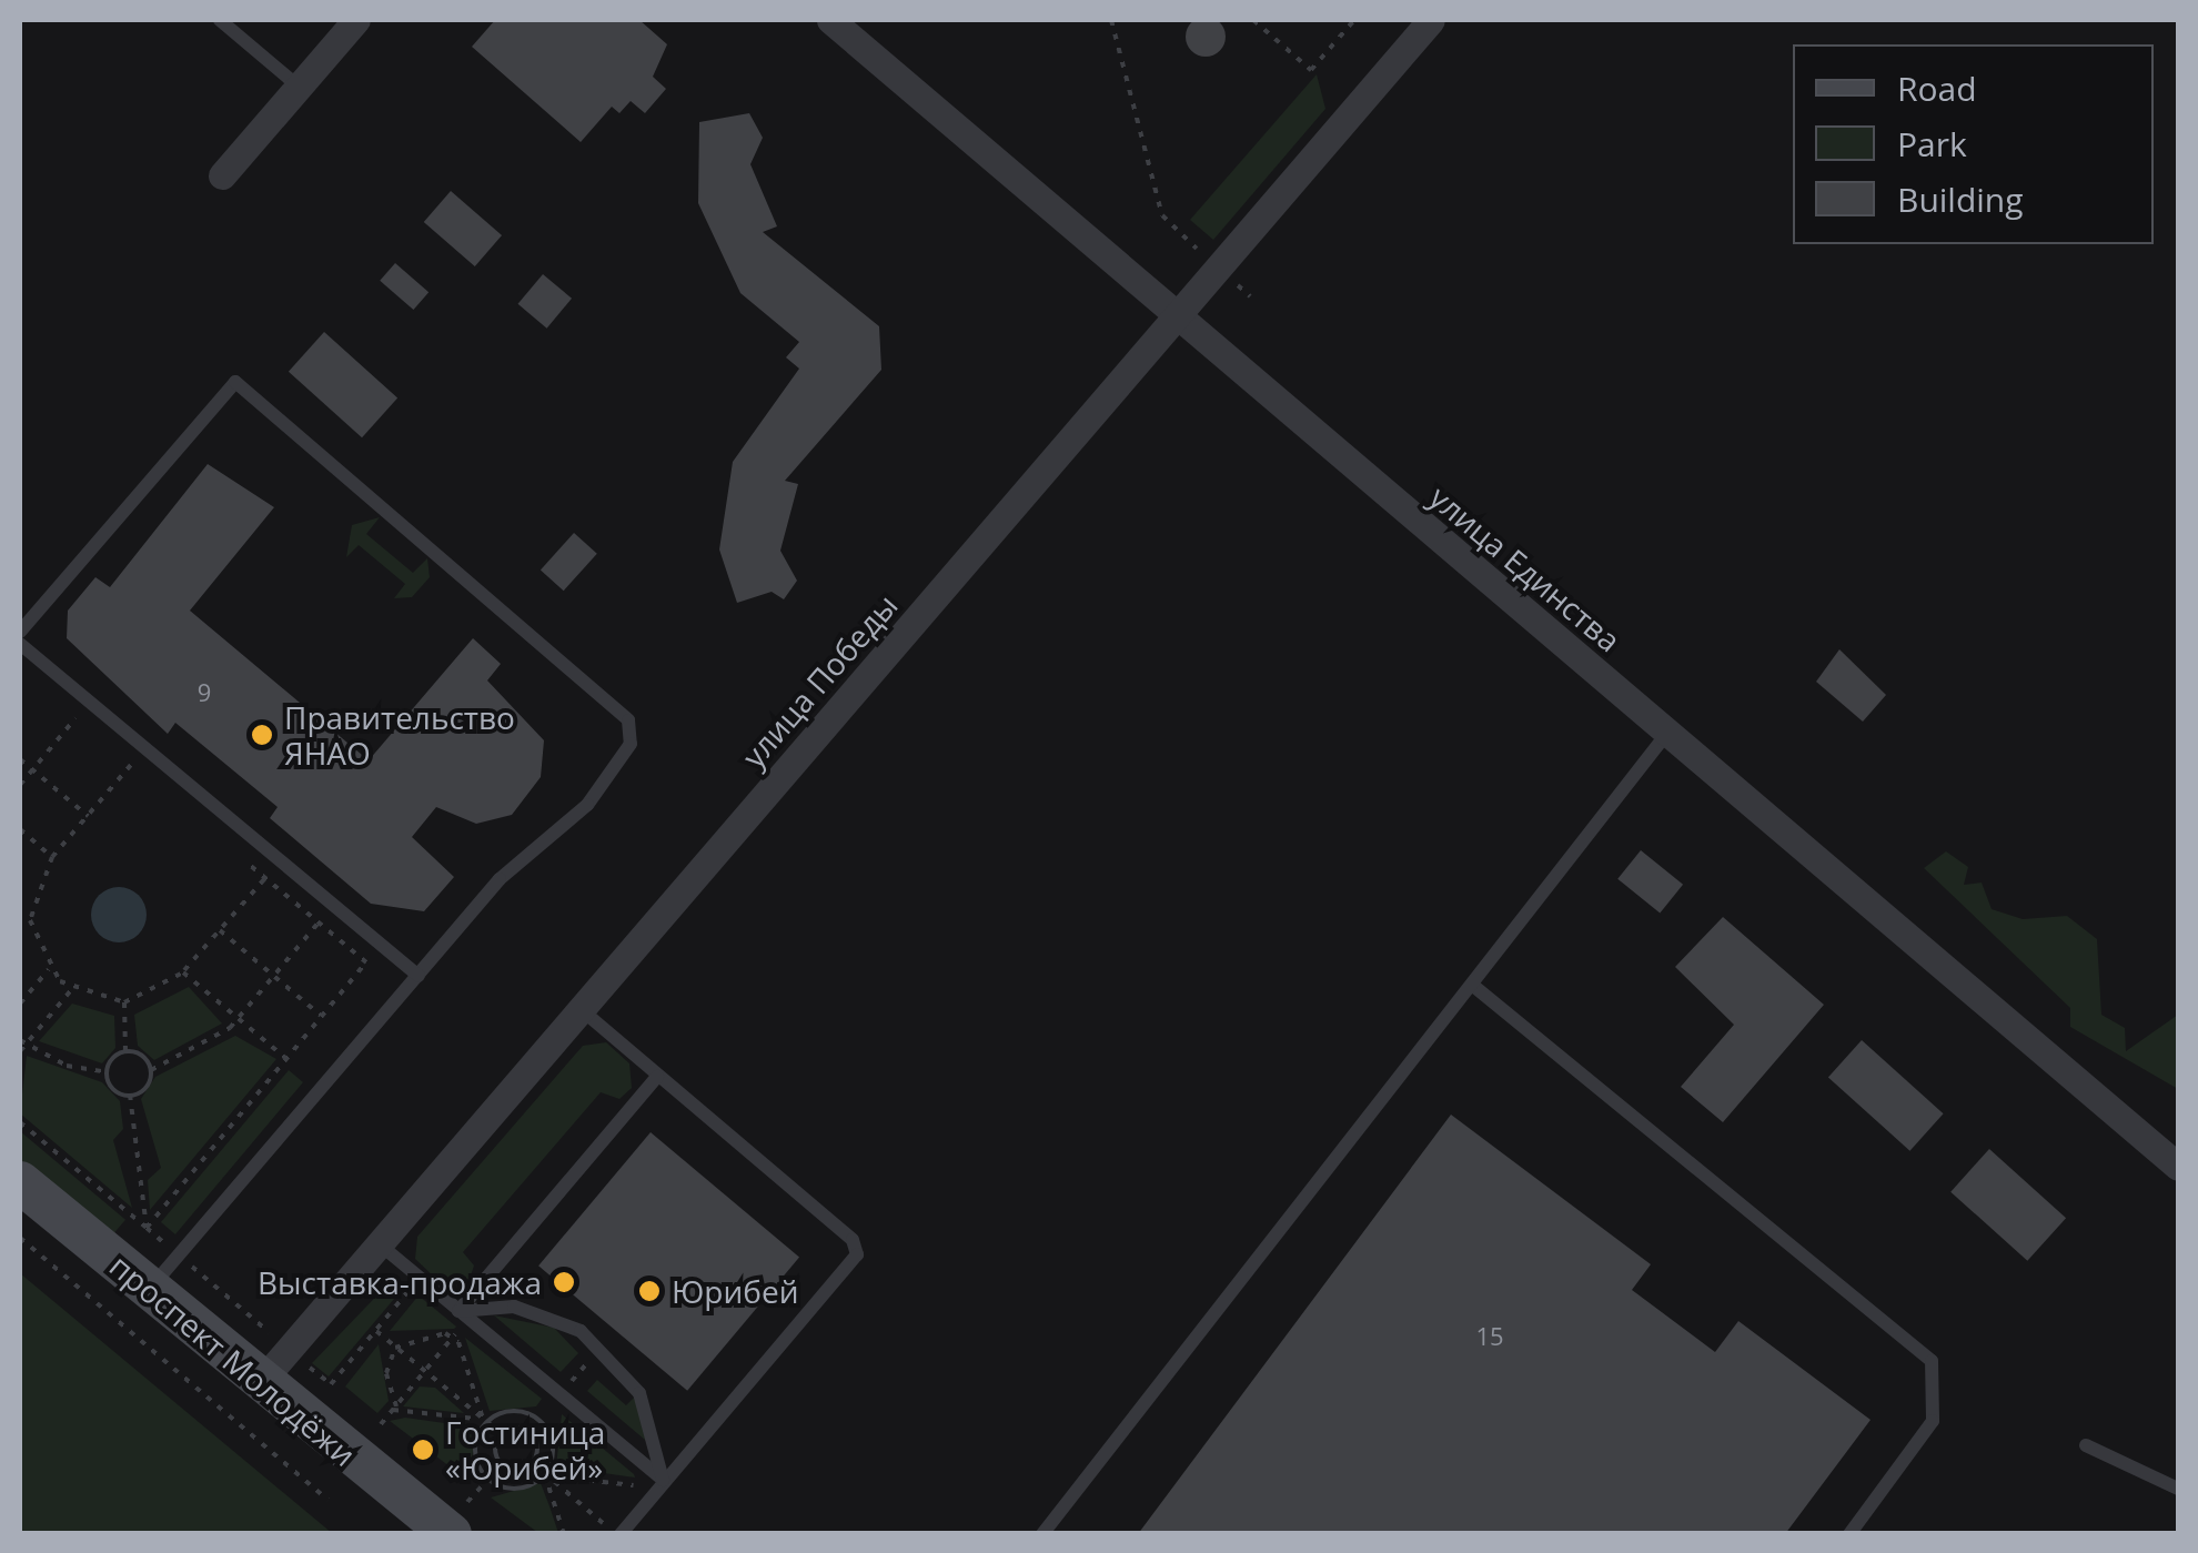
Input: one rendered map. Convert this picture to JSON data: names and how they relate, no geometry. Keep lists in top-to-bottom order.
{
  "streets": {
    "street": ["улица Единства", "улица Победы", "проспект Молодёжи"]
  },
  "crossings": [
    ["улица Единства", "улица Победы"],
    ["улица Победы", "проспект Молодёжи"]
  ],
  "places": [
    "Правительство ЯНАО",
    "Выставка-продажа",
    "Юрибей",
    "Гостиница «Юрибей»"
  ],
  "house_numbers": ["9", "15"],
  "legend": ["Road", "Park", "Building"]
}
